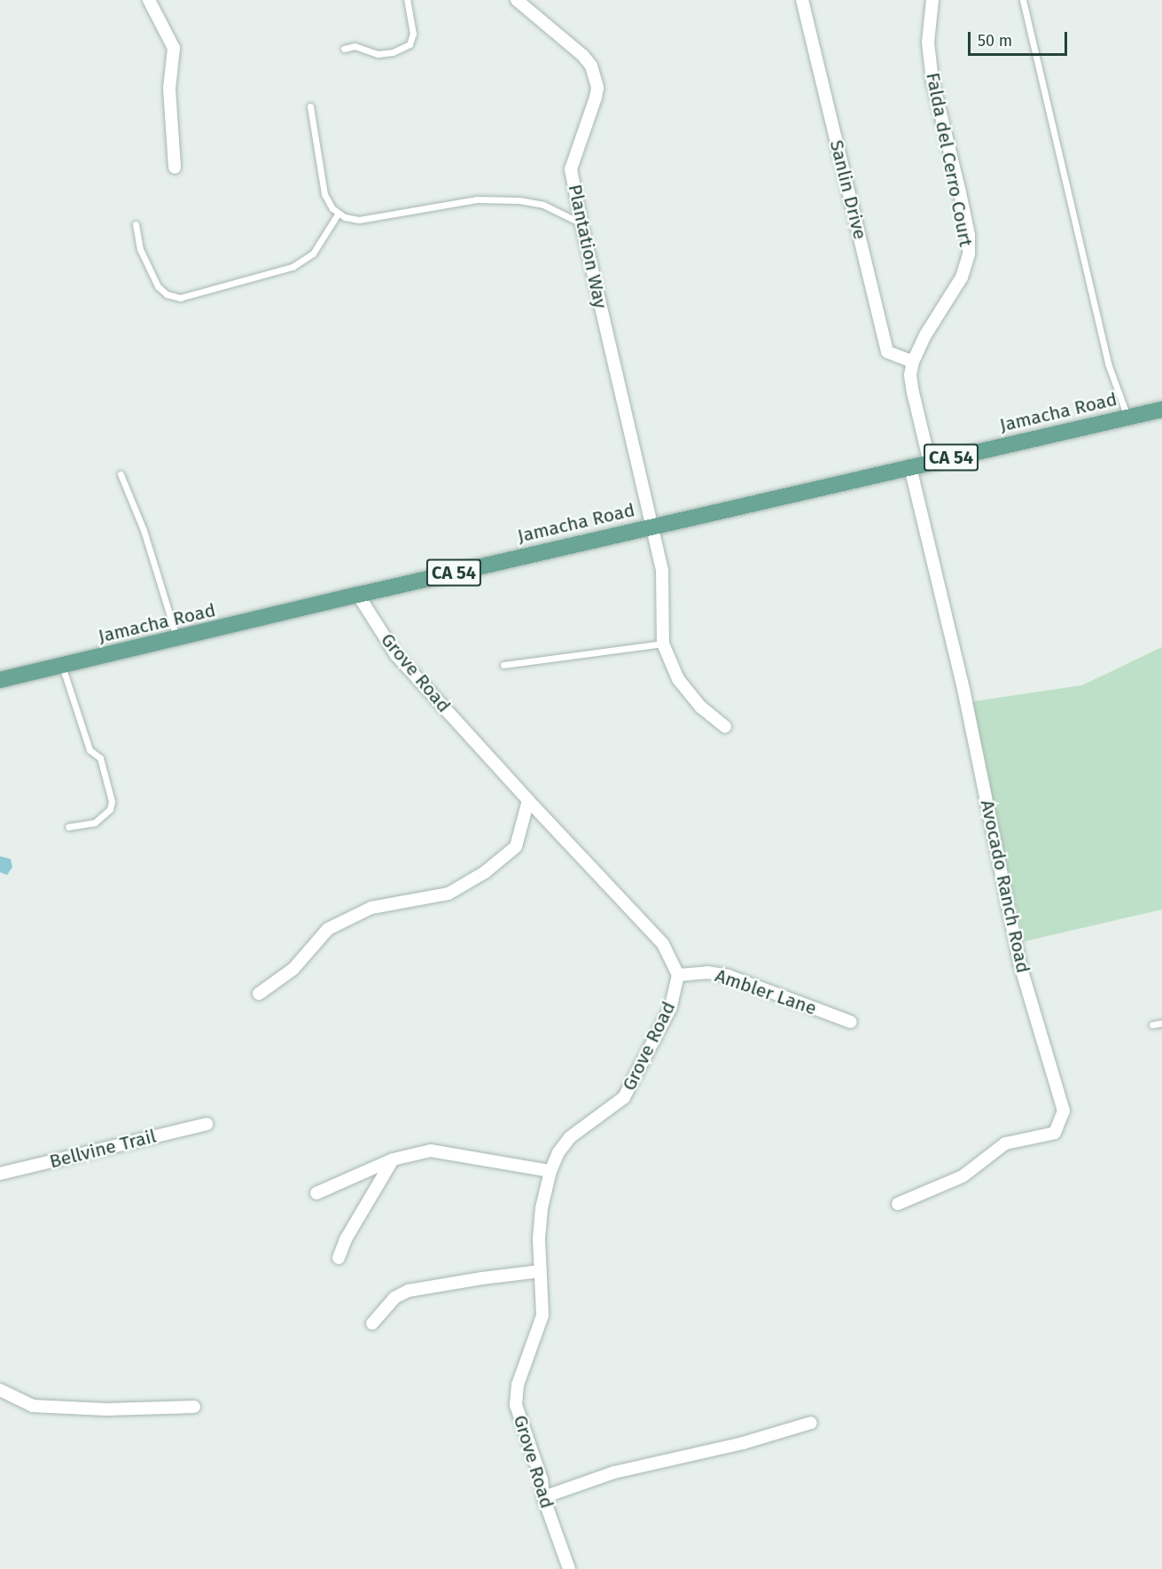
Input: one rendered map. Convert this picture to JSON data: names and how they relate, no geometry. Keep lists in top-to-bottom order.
{
  "streets": {
    "main road": ["Jamacha Road", "CA 54"],
    "street": [
      "Falda del Cerro Court",
      "Sanlin Drive",
      "Plantation Way",
      "Grove Road",
      "Avocado Ranch Road",
      "Ambler Lane",
      "Bellvine Trail"
    ]
  },
  "crossings": [
    ["Falda del Cerro Court", "Sanlin Drive"],
    ["Falda del Cerro Court", "Jamacha Road"],
    ["Plantation Way", "Jamacha Road"],
    ["Jamacha Road", "Grove Road"],
    ["Jamacha Road", "Avocado Ranch Road"],
    ["Grove Road", "Ambler Lane"]
  ],
  "scale_bar": "50 m"
}
